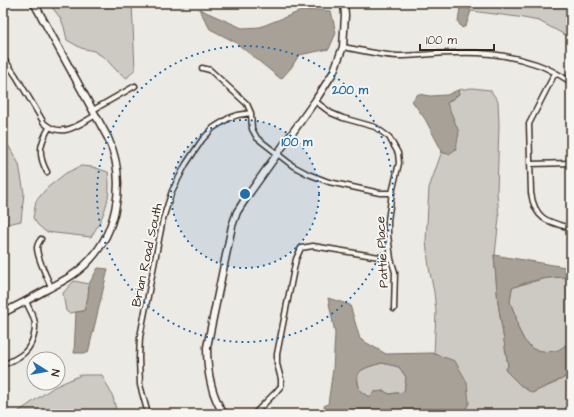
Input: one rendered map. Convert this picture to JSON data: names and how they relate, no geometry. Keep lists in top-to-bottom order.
{
  "streets": {
    "street": ["Pattie Place", "Brian Road South"]
  },
  "scale_bar": "100 m",
  "north": "right",
  "rings": ["200 m", "100 m"]
}
